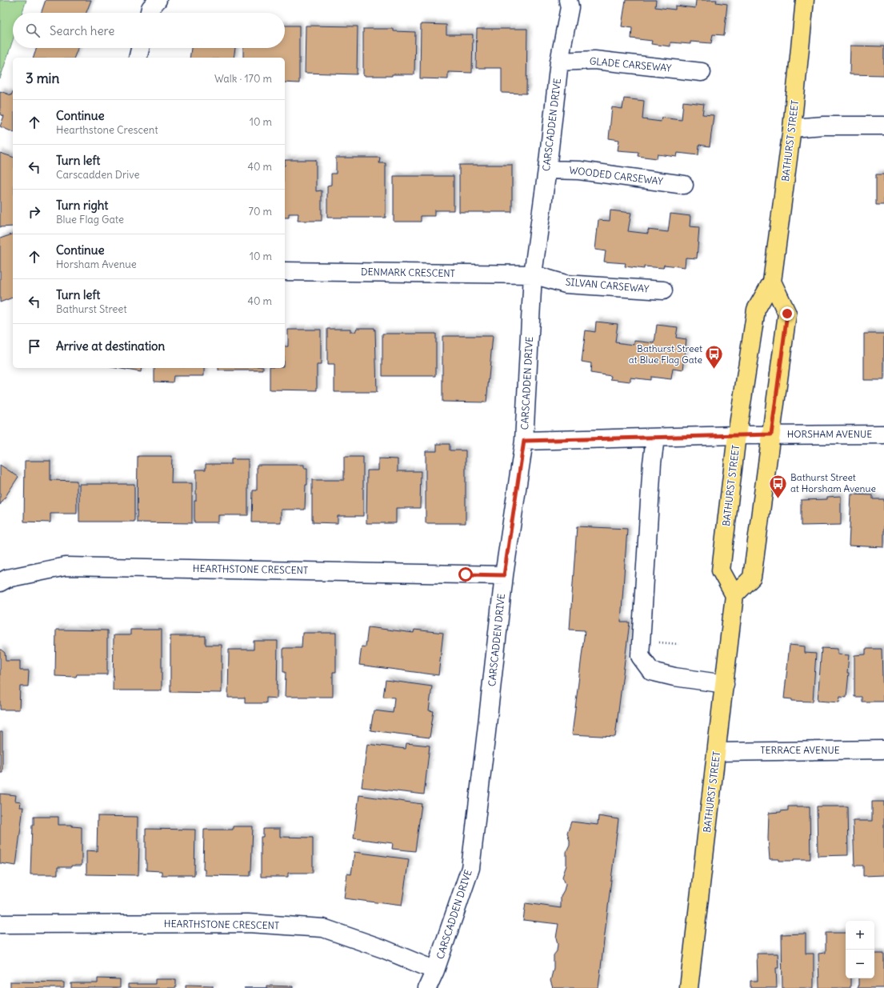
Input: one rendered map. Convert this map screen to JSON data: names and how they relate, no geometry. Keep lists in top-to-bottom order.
{
  "streets": {
    "main road": ["BATHURST STREET"],
    "street": [
      "GLADE CARSEWAY",
      "CARSCADDEN DRIVE",
      "WOODED CARSEWAY",
      "DENMARK CRESCENT",
      "SILVAN CARSEWAY",
      "HORSHAM AVENUE",
      "HEARTHSTONE CRESCENT",
      "TERRACE AVENUE"
    ]
  },
  "crossings": [
    ["GLADE CARSEWAY", "CARSCADDEN DRIVE"],
    ["CARSCADDEN DRIVE", "WOODED CARSEWAY"],
    ["CARSCADDEN DRIVE", "DENMARK CRESCENT"],
    ["CARSCADDEN DRIVE", "SILVAN CARSEWAY"],
    ["CARSCADDEN DRIVE", "HORSHAM AVENUE"],
    ["CARSCADDEN DRIVE", "HEARTHSTONE CRESCENT"],
    ["BATHURST STREET", "HORSHAM AVENUE"],
    ["BATHURST STREET", "TERRACE AVENUE"],
    ["DENMARK CRESCENT", "SILVAN CARSEWAY"]
  ],
  "places": {
    "bus stop": ["Bathurst Street at Blue Flag Gate", "Bathurst Street at Horsham Avenue"]
  },
  "page": {
    "search": "Search here",
    "heading": ["3 min", "Walk · 170 m"],
    "list": [
      ["Continue", "Hearthstone Crescent", "10 m"],
      ["Turn left", "Carscadden Drive", "40 m"],
      ["Turn right", "Blue Flag Gate", "70 m"],
      ["Continue", "Horsham Avenue", "10 m"],
      ["Turn left", "Bathurst Street", "40 m"],
      "Arrive at destination"
    ],
    "map_buttons": ["+", "−"]
  }
}
